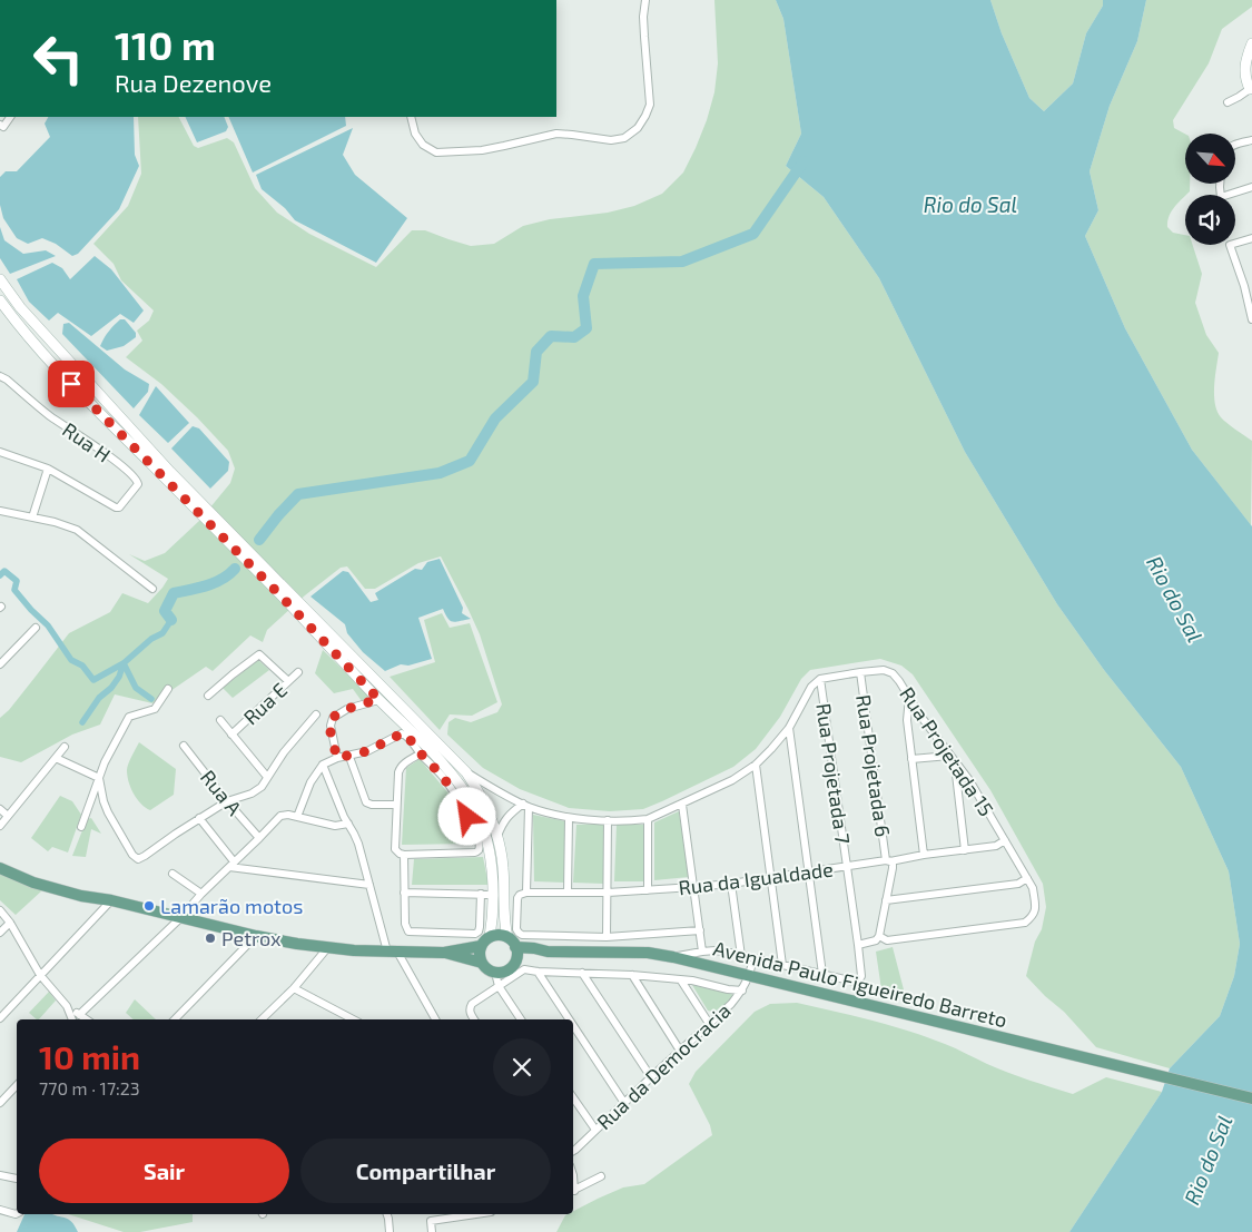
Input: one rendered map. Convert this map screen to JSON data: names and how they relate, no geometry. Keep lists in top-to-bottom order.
{
  "streets": {
    "main road": ["Avenida Paulo Figueiredo Barreto"],
    "street": [
      "Rua H",
      "Rua E",
      "Rua Projetada 15",
      "Rua Projetada 6",
      "Rua Projetada 7",
      "Rua A",
      "Rua da Igualdade",
      "Rua da Democracia"
    ]
  },
  "crossings": [
    ["Rua Projetada 15", "Rua Projetada 6"],
    ["Rua Projetada 15", "Rua Projetada 7"],
    ["Rua Projetada 15", "Rua da Igualdade"],
    ["Rua Projetada 6", "Rua da Igualdade"],
    ["Rua Projetada 7", "Rua da Igualdade"],
    ["Avenida Paulo Figueiredo Barreto", "Rua da Democracia"]
  ],
  "water": ["Rio do Sal"],
  "places": ["Lamarão motos", "Petrox"],
  "north": "bottom right",
  "page": {
    "turn": ["110 m", "Rua Dezenove"],
    "heading": ["10 min", "770 m · 17:23"],
    "buttons": ["Sair", "Compartilhar"]
  }
}
